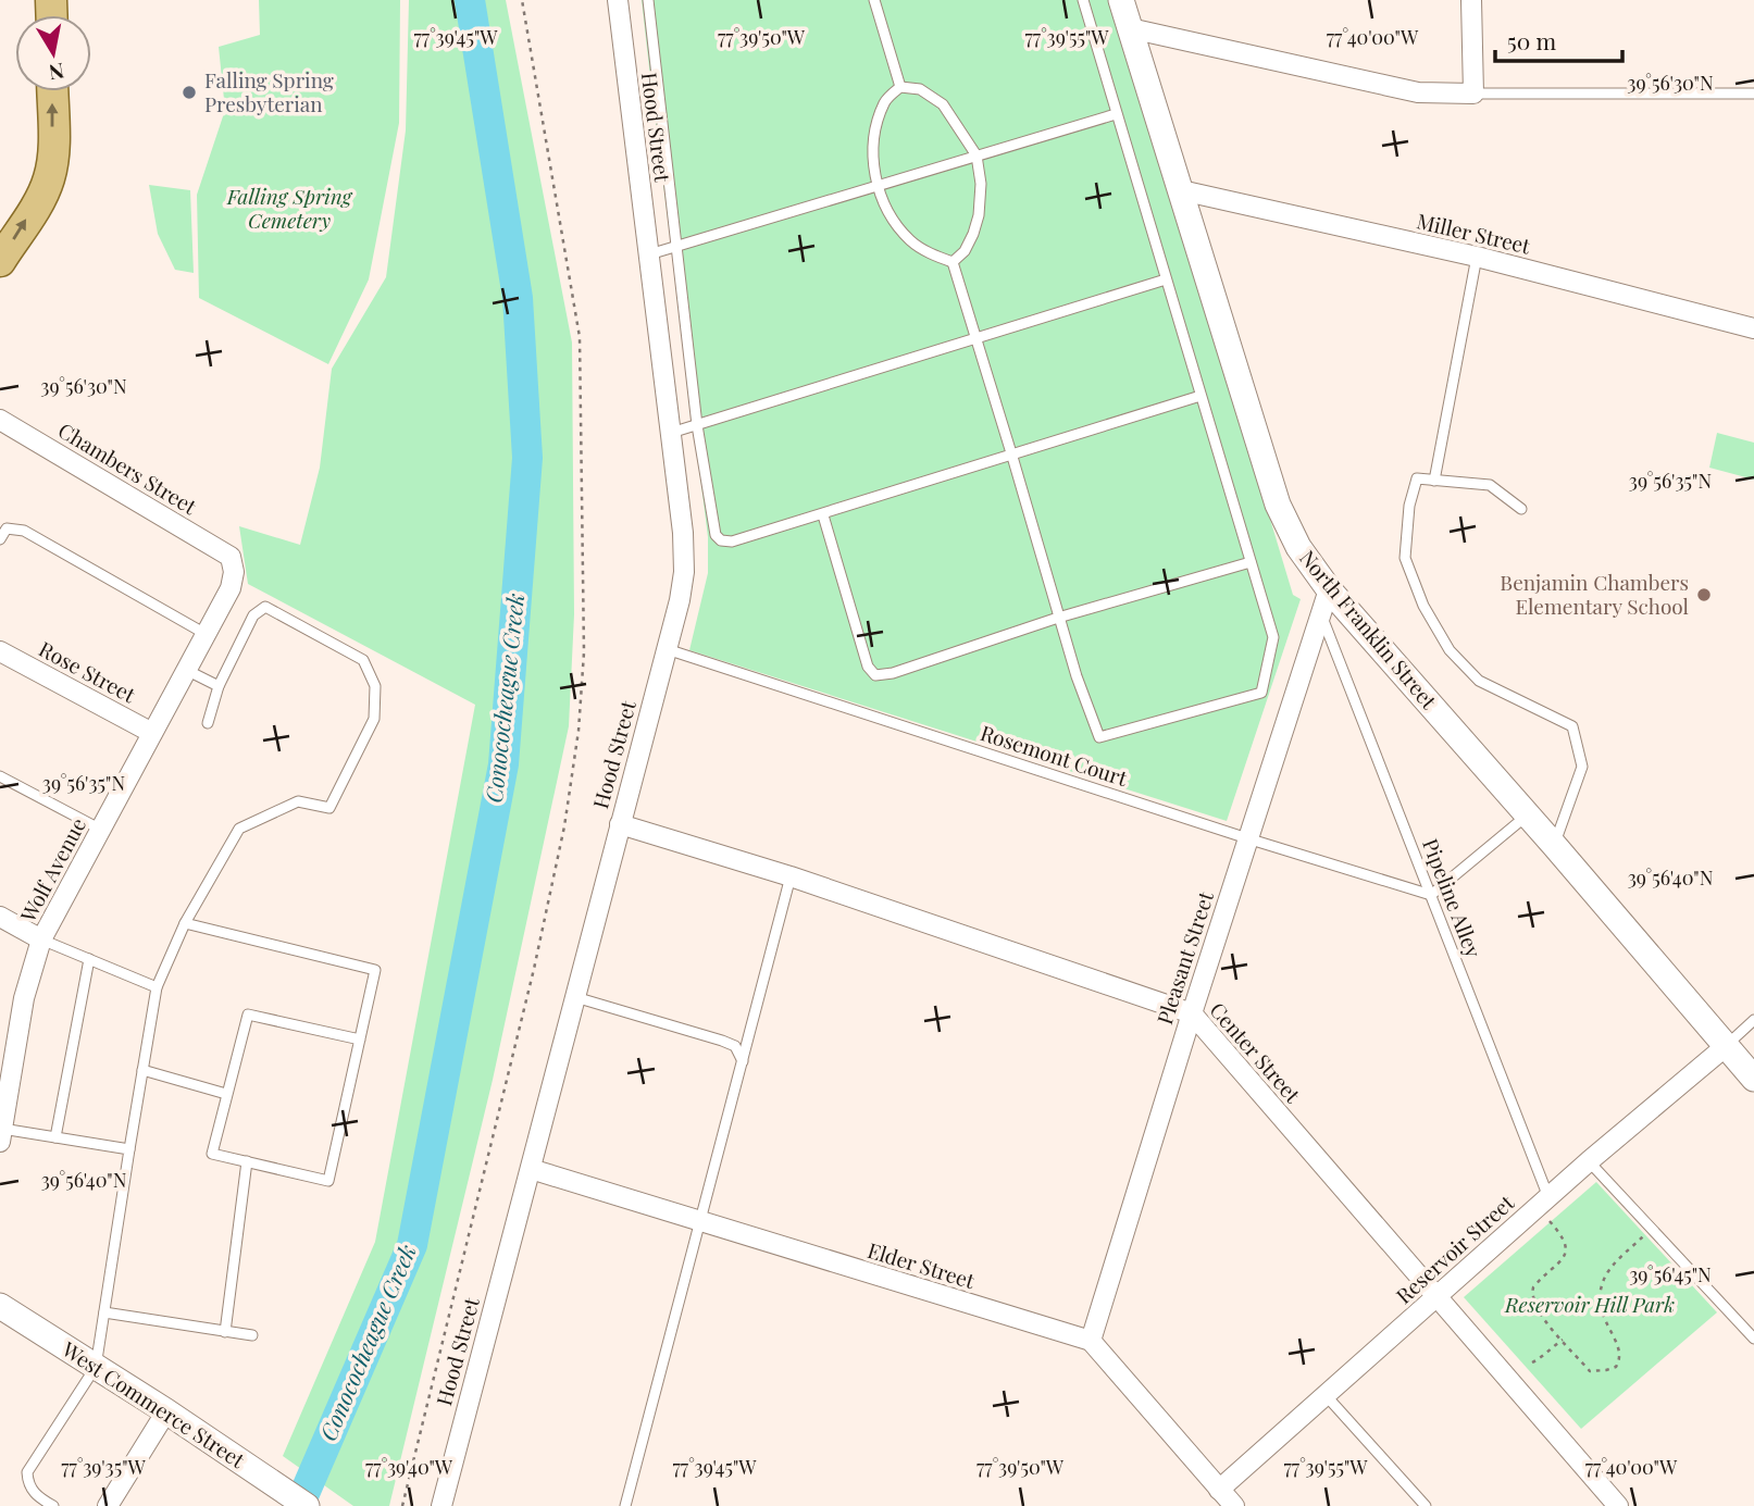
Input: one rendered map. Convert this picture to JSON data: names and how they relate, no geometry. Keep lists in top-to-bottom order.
{
  "streets": {
    "street": [
      "Hood Street",
      "Miller Street",
      "Chambers Street",
      "North Franklin Street",
      "Rose Street",
      "Wolf Avenue",
      "Pleasant Street",
      "Center Street",
      "Reservoir Street",
      "Elder Street",
      "West Commerce Street"
    ],
    "lane": ["Rosemont Court", "Pipeline Alley"]
  },
  "crossings": [
    ["Hood Street", "Rosemont Court"],
    ["Hood Street", "Center Street"],
    ["Hood Street", "Elder Street"],
    ["Miller Street", "North Franklin Street"],
    ["Chambers Street", "Wolf Avenue"],
    ["North Franklin Street", "Pipeline Alley"],
    ["North Franklin Street", "Pleasant Street"],
    ["North Franklin Street", "Reservoir Street"],
    ["Rose Street", "Wolf Avenue"],
    ["Rosemont Court", "Pipeline Alley"],
    ["Rosemont Court", "Pleasant Street"],
    ["Pipeline Alley", "Pleasant Street"],
    ["Pipeline Alley", "Reservoir Street"],
    ["Pleasant Street", "Center Street"],
    ["Pleasant Street", "Elder Street"],
    ["Center Street", "Reservoir Street"]
  ],
  "water": ["Conococheague Creek"],
  "parks": ["Falling Spring Cemetery", "Reservoir Hill Park"],
  "places": ["Falling Spring Presbyterian", "Benjamin Chambers Elementary School"],
  "scale_bar": "50 m",
  "north": "bottom",
  "coordinates": [
    "77°39'45\"W",
    "77°39'50\"W",
    "77°39'55\"W",
    "77°40'00\"W",
    "39°56'30\"N",
    "39°56'35\"N",
    "39°56'40\"N",
    "39°56'45\"N",
    "77°39'35\"W",
    "77°39'40\"W"
  ]
}
